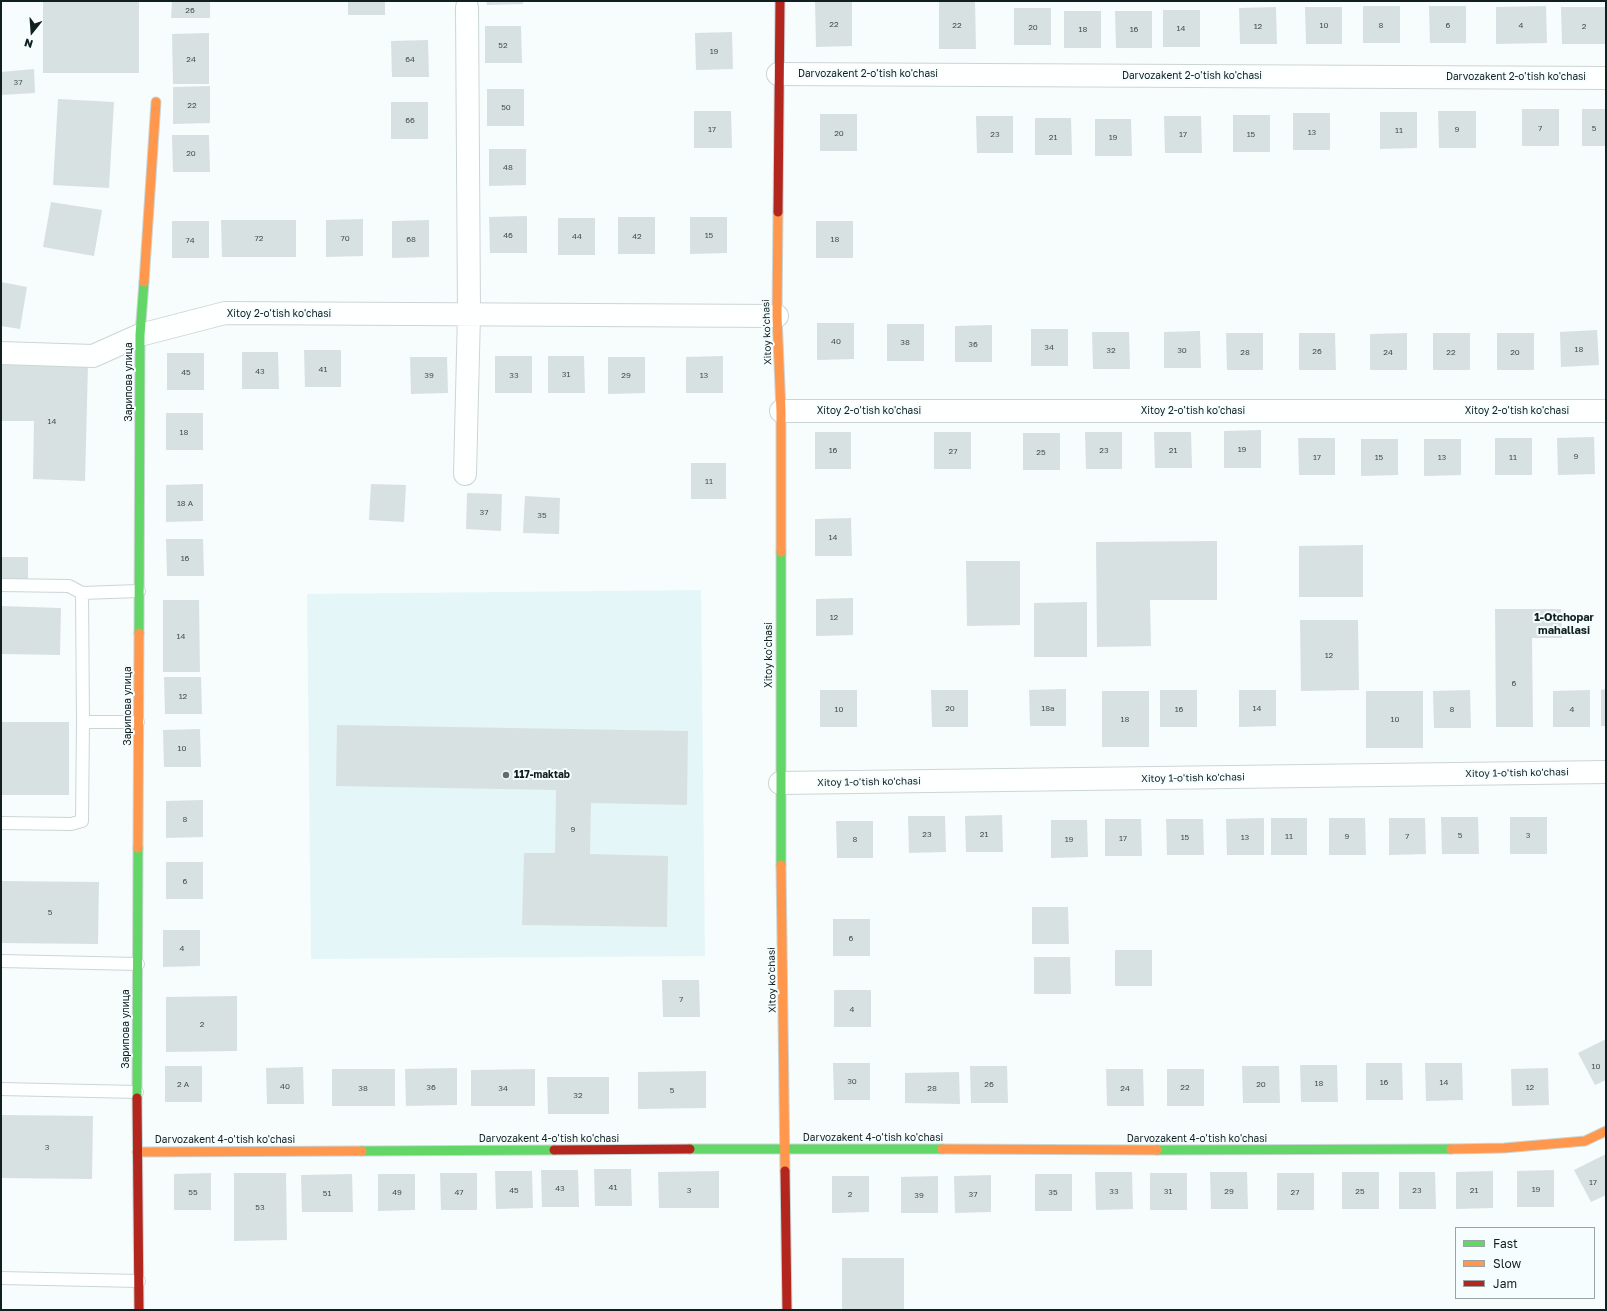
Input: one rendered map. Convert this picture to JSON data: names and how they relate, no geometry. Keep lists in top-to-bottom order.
{
  "streets": {
    "street": [
      "Darvozakent 2-o'tish ko'chasi",
      "Xitoy 2-o'tish ko'chasi",
      "Xitoy ko'chasi",
      "Зарипова улица",
      "Xitoy 1-o'tish ko'chasi",
      "Darvozakent 4-o'tish ko'chasi"
    ]
  },
  "crossings": [
    ["Darvozakent 2-o'tish ko'chasi", "Xitoy ko'chasi"],
    ["Xitoy 2-o'tish ko'chasi", "Xitoy ko'chasi"],
    ["Xitoy 2-o'tish ko'chasi", "Зарипова улица"],
    ["Xitoy ko'chasi", "Xitoy 1-o'tish ko'chasi"],
    ["Xitoy ko'chasi", "Darvozakent 4-o'tish ko'chasi"],
    ["Зарипова улица", "Darvozakent 4-o'tish ko'chasi"]
  ],
  "districts": ["1-Otchopar mahallasi"],
  "places": ["117-maktab"],
  "house_numbers": [
    "26",
    "22",
    "22",
    "10",
    "8",
    "6",
    "4",
    "12",
    "2",
    "20",
    "14",
    "18",
    "16",
    "52",
    "19",
    "24",
    "64",
    "37",
    "22",
    "50",
    "66",
    "7",
    "5",
    "17",
    "9",
    "11",
    "13",
    "20",
    "23",
    "17",
    "15",
    "21",
    "19",
    "20",
    "48",
    "46",
    "15",
    "44",
    "42",
    "72",
    "70",
    "68",
    "18",
    "74",
    "40",
    "38",
    "36",
    "34",
    "18",
    "32",
    "30",
    "26",
    "28",
    "24",
    "22",
    "20",
    "41",
    "43",
    "45",
    "31",
    "39",
    "33",
    "29",
    "13",
    "14",
    "18",
    "19",
    "16",
    "23",
    "21",
    "27",
    "25",
    "9",
    "17",
    "15",
    "13",
    "11",
    "11",
    "18 A",
    "37",
    "35",
    "14",
    "16",
    "12",
    "14",
    "12",
    "6",
    "12",
    "20",
    "18a",
    "14",
    "10",
    "16",
    "8",
    "4",
    "18",
    "10",
    "10",
    "8",
    "9",
    "23",
    "21",
    "5",
    "3",
    "11",
    "9",
    "7",
    "15",
    "13",
    "17",
    "8",
    "19",
    "6",
    "5",
    "6",
    "4",
    "7",
    "4",
    "2",
    "10",
    "30",
    "16",
    "14",
    "18",
    "2 A",
    "26",
    "20",
    "40",
    "36",
    "22",
    "12",
    "38",
    "34",
    "28",
    "24",
    "5",
    "32",
    "3",
    "17",
    "41",
    "43",
    "19",
    "45",
    "3",
    "23",
    "21",
    "33",
    "31",
    "29",
    "25",
    "55",
    "49",
    "47",
    "35",
    "27",
    "51",
    "2",
    "37",
    "39",
    "53"
  ],
  "legend": ["Fast", "Slow", "Jam"],
  "north": "bottom"
}
